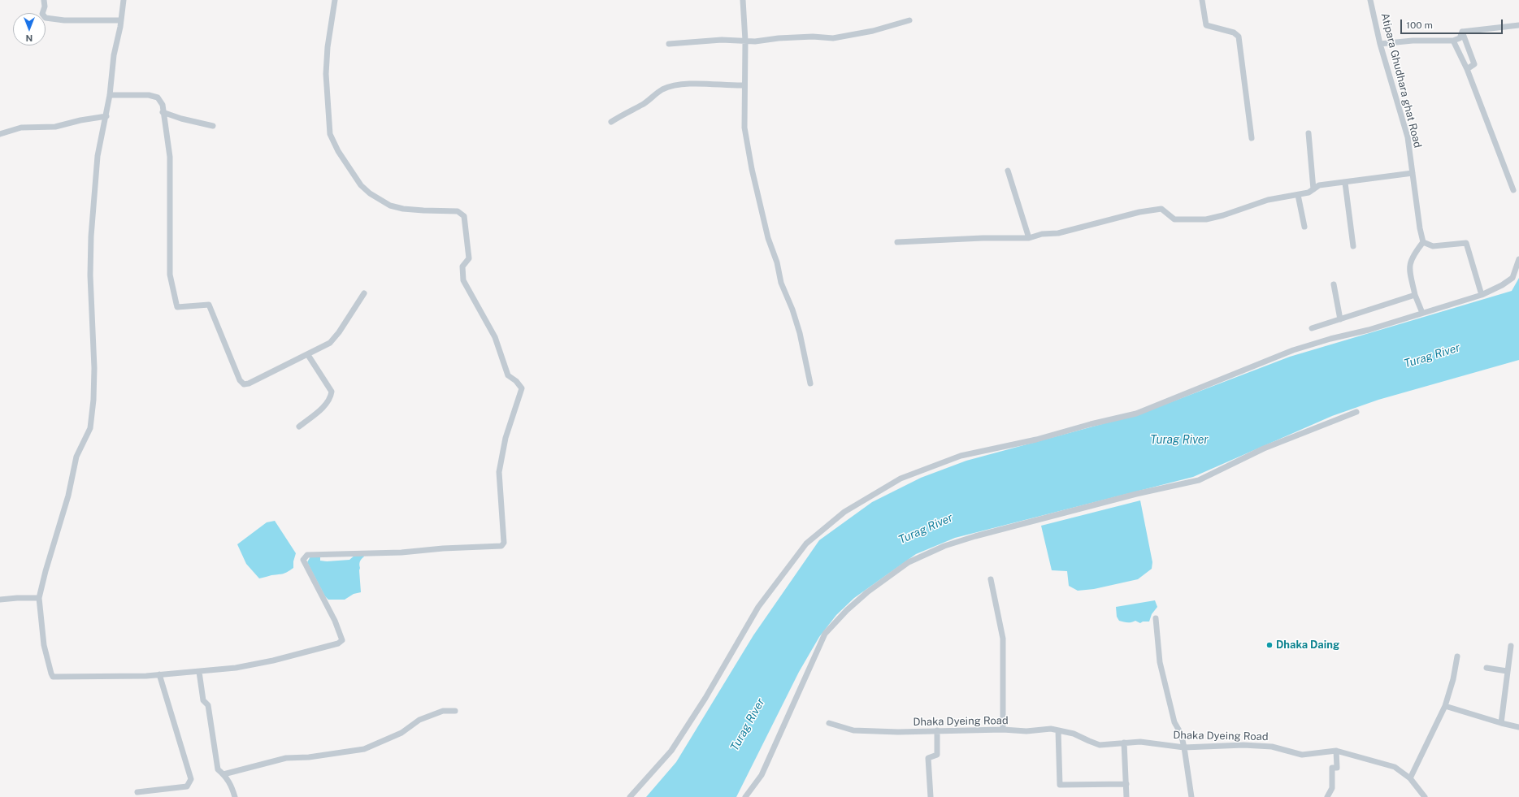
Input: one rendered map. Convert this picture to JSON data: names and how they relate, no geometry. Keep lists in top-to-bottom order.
{
  "streets": {
    "street": ["Atipara Ghudhara ghat Road", "Dhaka Dyeing Road"]
  },
  "water": ["Turag River"],
  "places": ["Dhaka Daing"],
  "scale_bar": "100 m",
  "north": "bottom"
}
